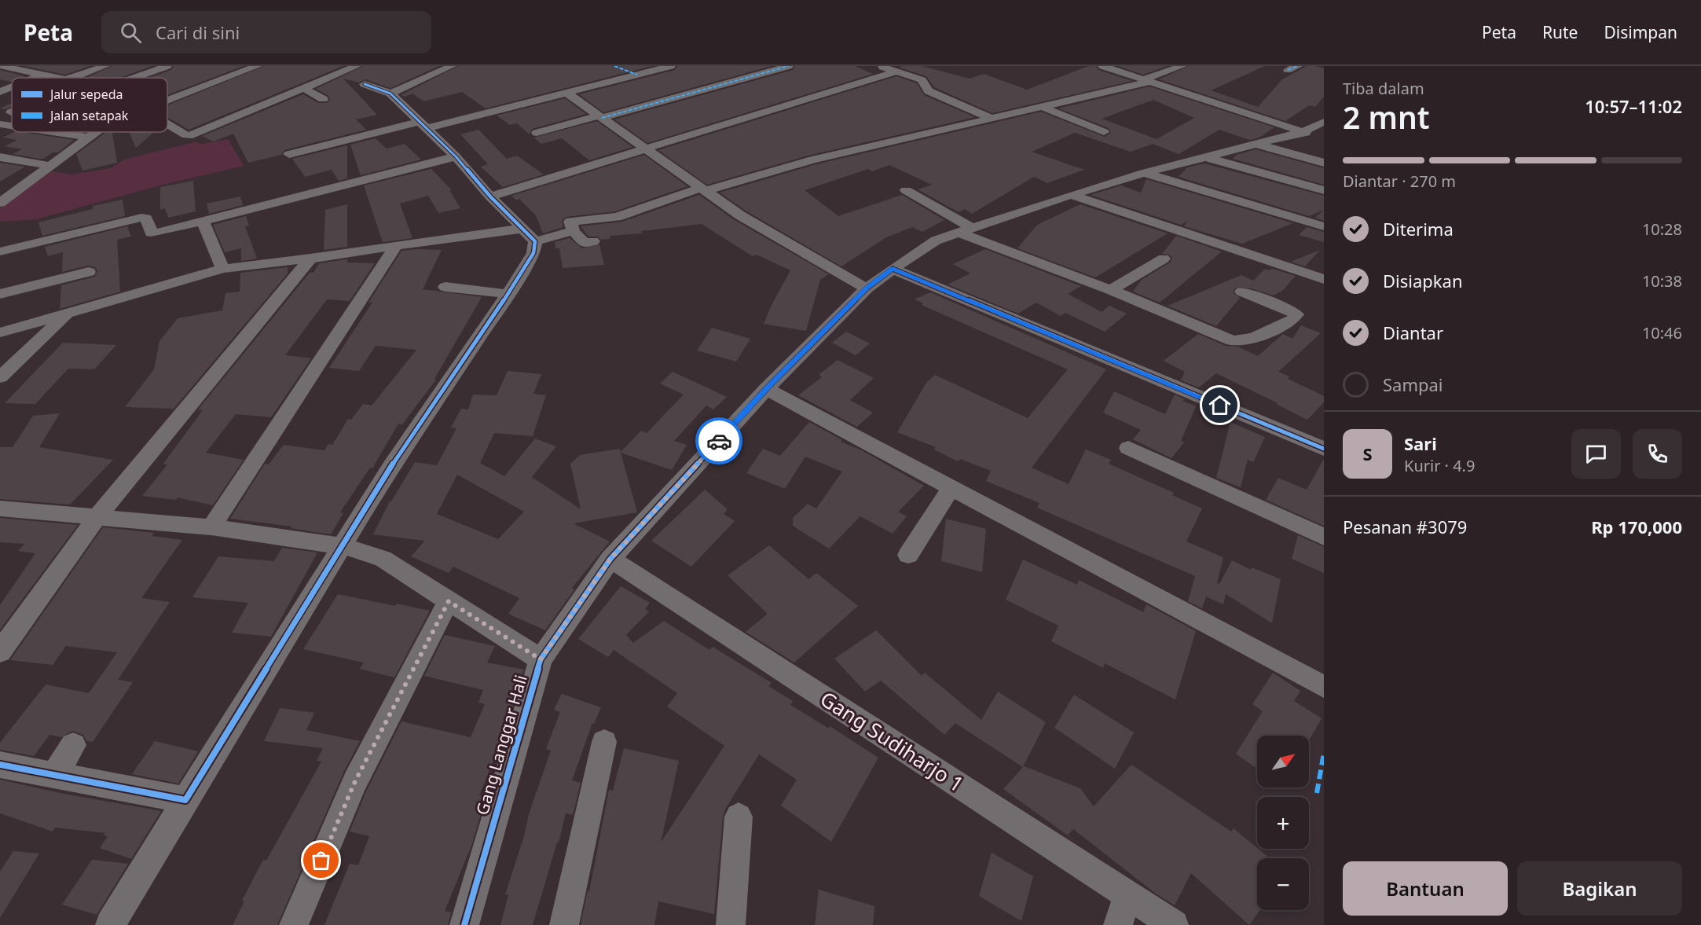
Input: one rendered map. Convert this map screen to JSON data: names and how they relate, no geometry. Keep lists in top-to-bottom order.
{
  "streets": {
    "street": ["Gang Sudiharjo 1", "Gang Langgar Hali"]
  },
  "crossings": [
    ["Gang Sudiharjo 1", "Gang Langgar Hali"]
  ],
  "legend": ["Jalur sepeda", "Jalan setapak"],
  "north": "top right",
  "page": {
    "header": "Peta",
    "search": "Cari di sini",
    "nav": ["Peta", "Rute", "Disimpan"],
    "heading": ["2 mnt", "Tiba dalam", "10:57–11:02"],
    "panel": [
      "Sari",
      "Kurir · 4.9",
      "Pesanan #3079",
      "Rp 170,000"
    ],
    "bar": "Diantar · 270 m",
    "list": [
      ["Diterima", "10:28"],
      ["Disiapkan", "10:38"],
      ["Diantar", "10:46"],
      "Sampai"
    ],
    "round": "S",
    "map_buttons": ["+", "−"],
    "buttons": ["Bantuan", "Bagikan"]
  }
}
